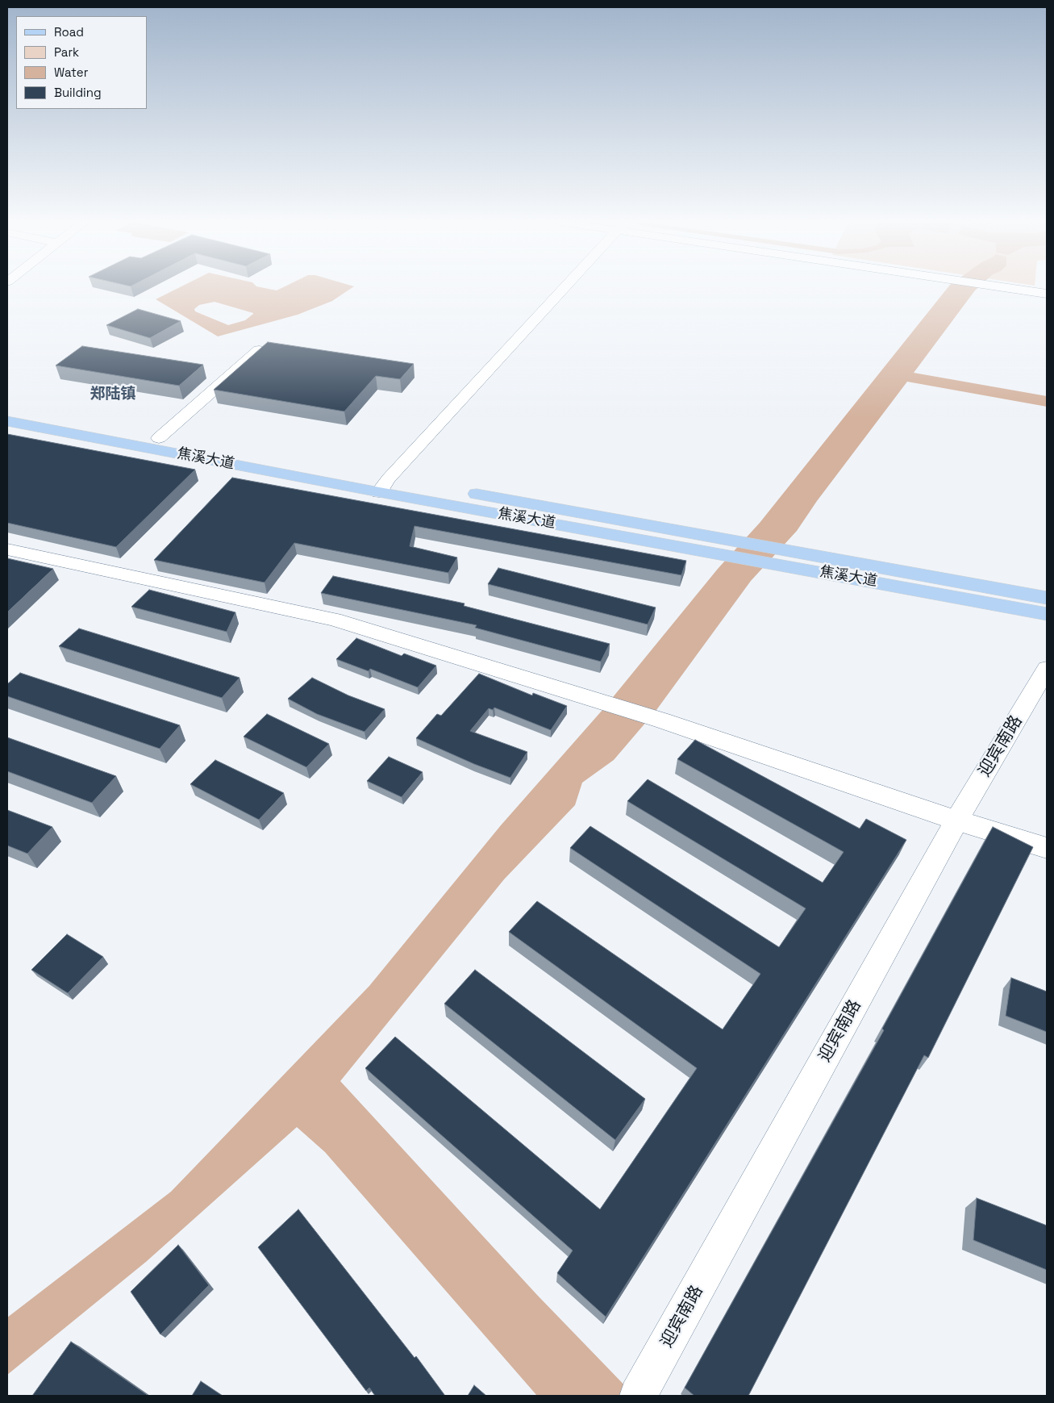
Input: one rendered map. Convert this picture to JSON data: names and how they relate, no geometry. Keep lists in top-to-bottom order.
{
  "streets": {
    "main road": ["焦溪大道"],
    "street": ["迎宾南路"]
  },
  "districts": ["郑陆镇"],
  "legend": [
    "Road",
    "Park",
    "Water",
    "Building"
  ]
}
